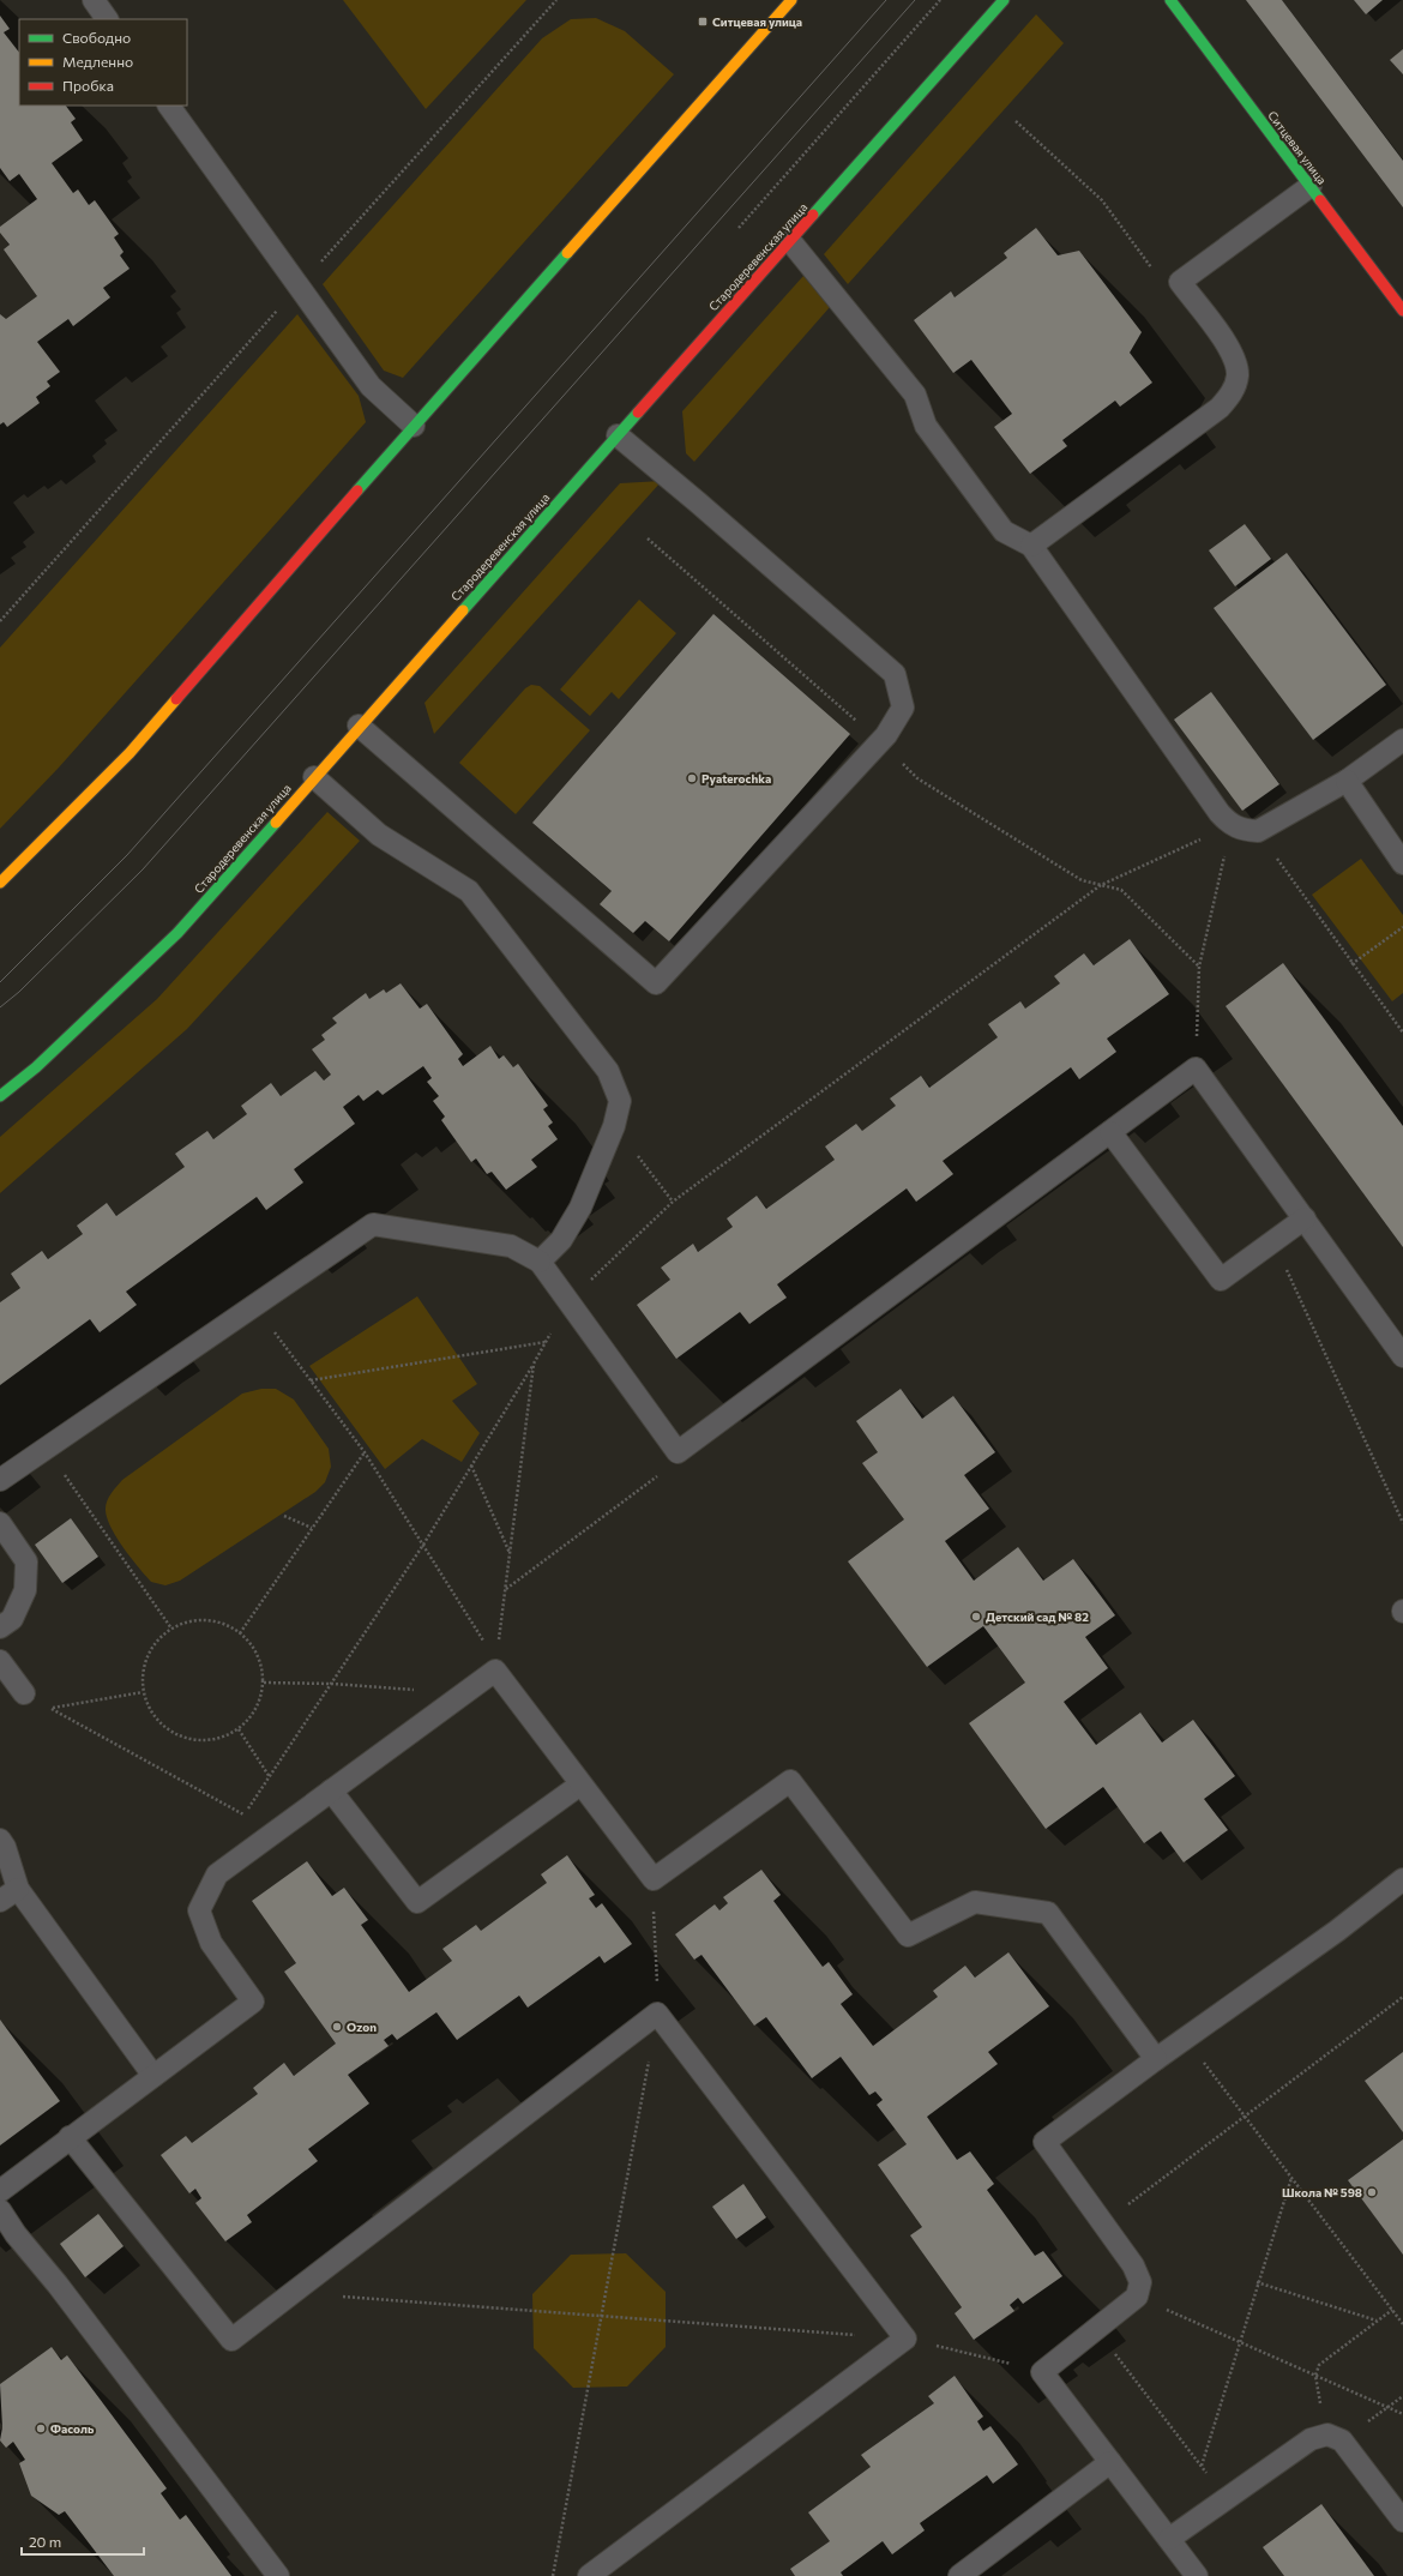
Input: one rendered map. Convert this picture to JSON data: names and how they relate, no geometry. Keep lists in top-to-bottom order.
{
  "streets": {
    "street": ["Ситцевая улица", "Стародеревенская улица"]
  },
  "places": {
    "transit": ["Ситцевая улица"],
    "other": [
      "Pyaterochka",
      "Детский сад № 82",
      "Ozon",
      "Школа № 598",
      "Фасоль"
    ]
  },
  "legend": ["Свободно", "Медленно", "Пробка"],
  "scale_bar": "20 m"
}
